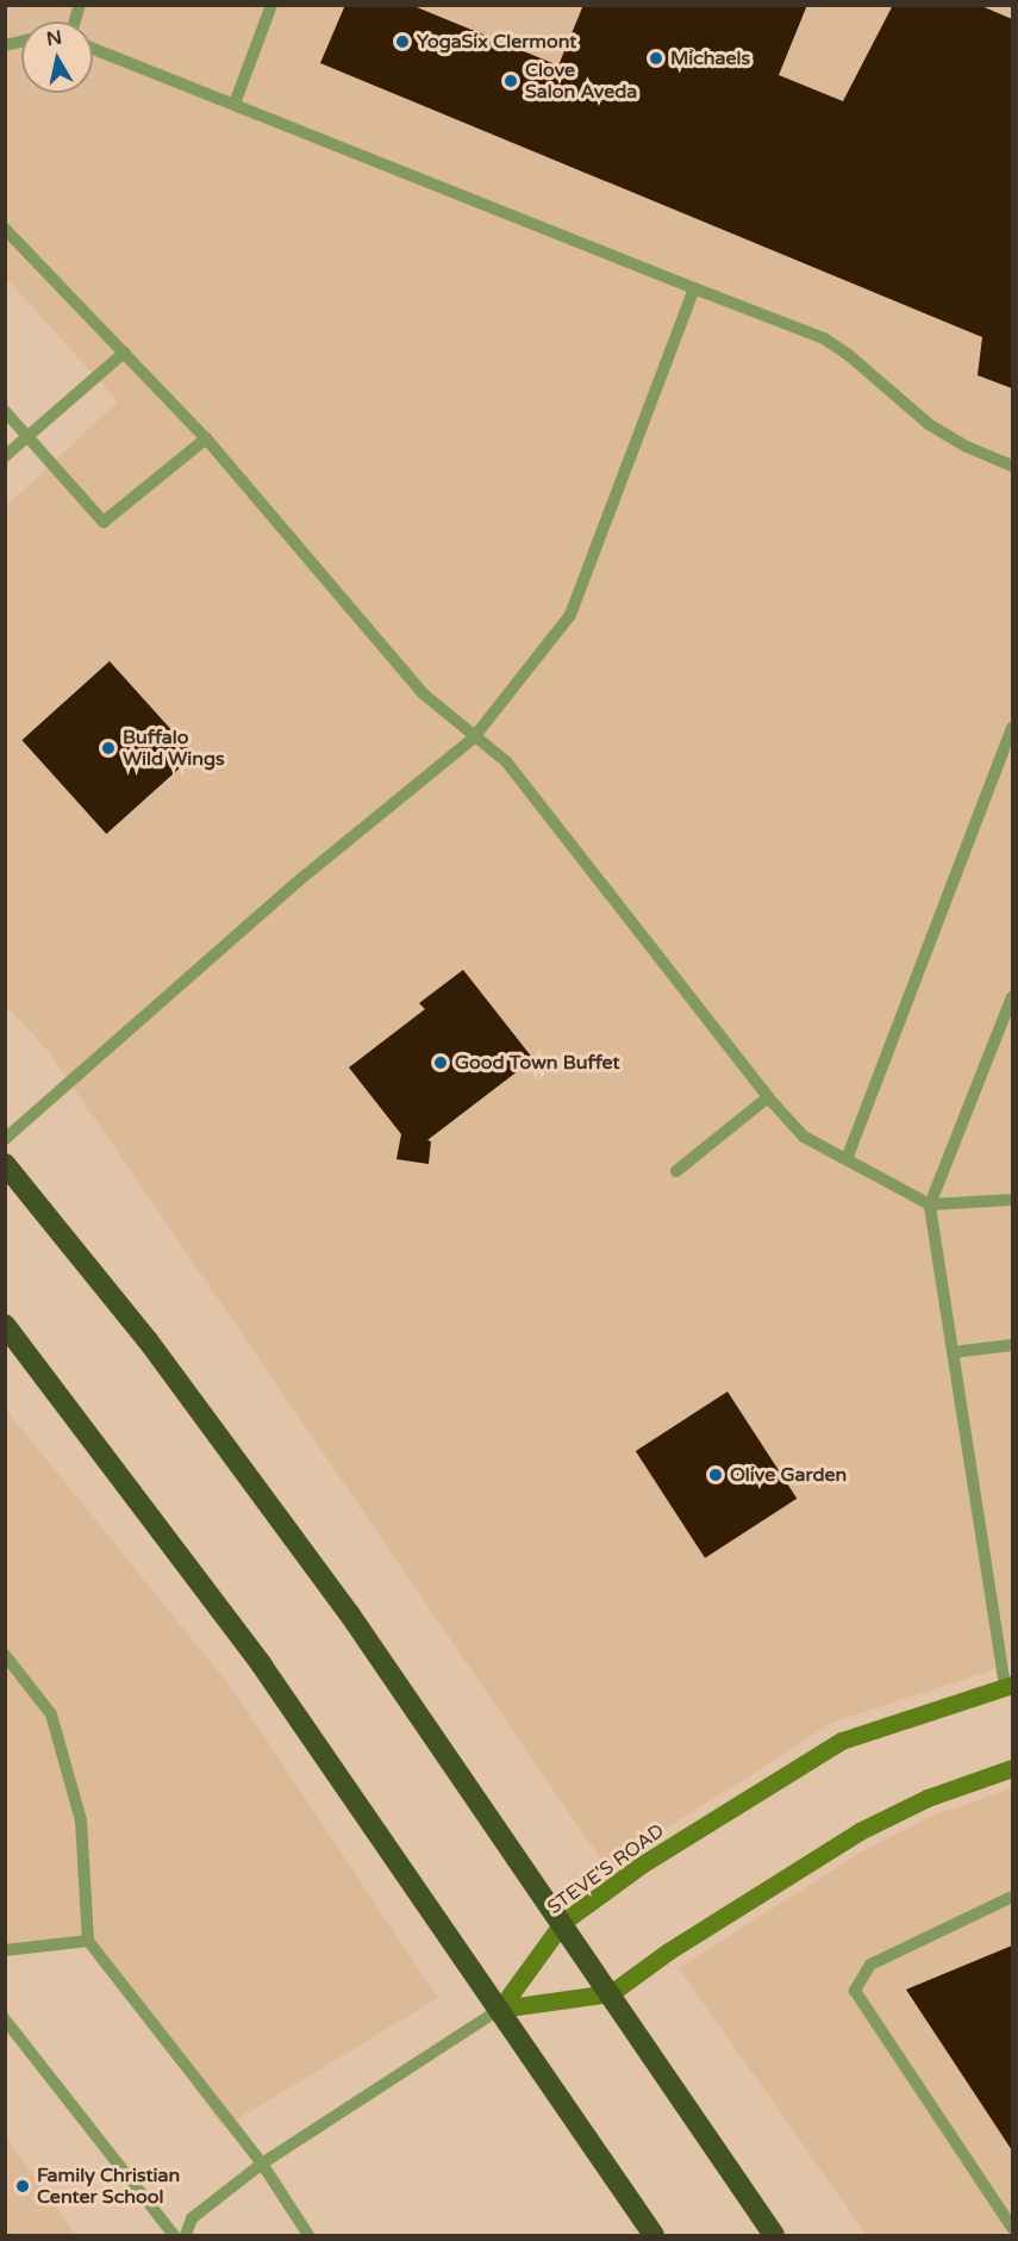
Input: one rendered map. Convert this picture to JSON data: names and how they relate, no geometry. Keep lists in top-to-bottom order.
{
  "streets": {
    "street": ["STEVE'S ROAD"]
  },
  "places": [
    "YogaSix Clermont",
    "Michaels",
    "Clove Salon Aveda",
    "Buffalo Wild Wings",
    "Good Town Buffet",
    "Olive Garden",
    "Family Christian Center School"
  ],
  "north": "top"
}
